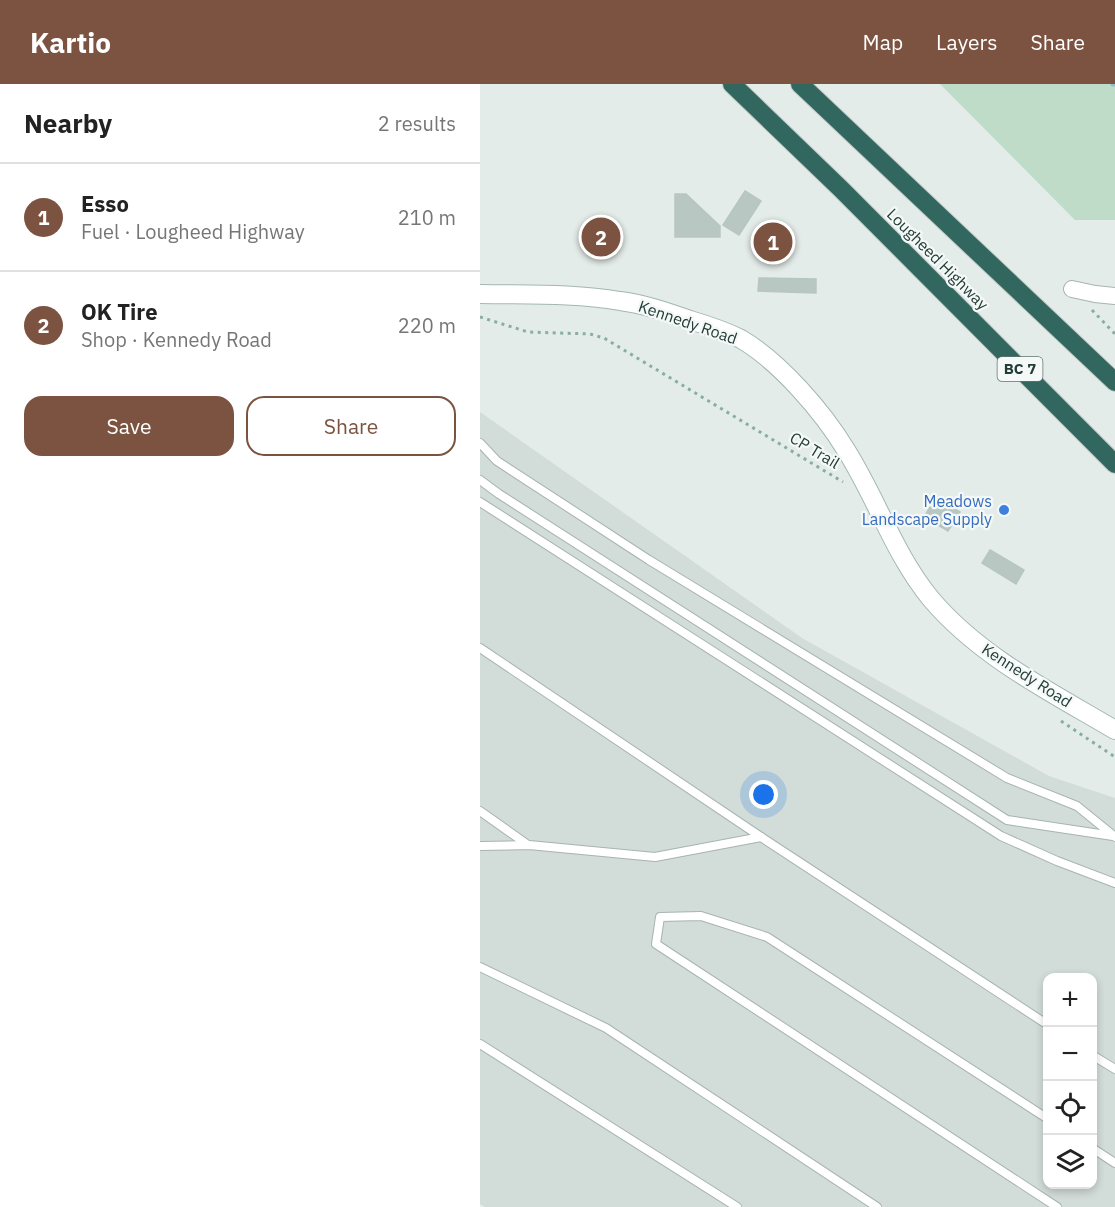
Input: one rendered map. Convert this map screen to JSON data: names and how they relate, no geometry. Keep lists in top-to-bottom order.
{
  "streets": {
    "highway": ["Lougheed Highway", "BC 7"],
    "main road": ["Kennedy Road"],
    "path": ["CP Trail"]
  },
  "places": ["Meadows Landscape Supply"],
  "page": {
    "header": "Kartio",
    "nav": ["Map", "Layers", "Share"],
    "heading": ["Nearby", "2 results"],
    "list": [
      {
        "mark": "1",
        "name": "Esso",
        "note": "Fuel · Lougheed Highway",
        "value": "210 m"
      },
      {
        "mark": "2",
        "name": "OK Tire",
        "note": "Shop · Kennedy Road",
        "value": "220 m"
      }
    ],
    "pins": ["2", "1"],
    "buttons": ["Save", "Share"],
    "map_buttons": ["+", "−"]
  }
}
